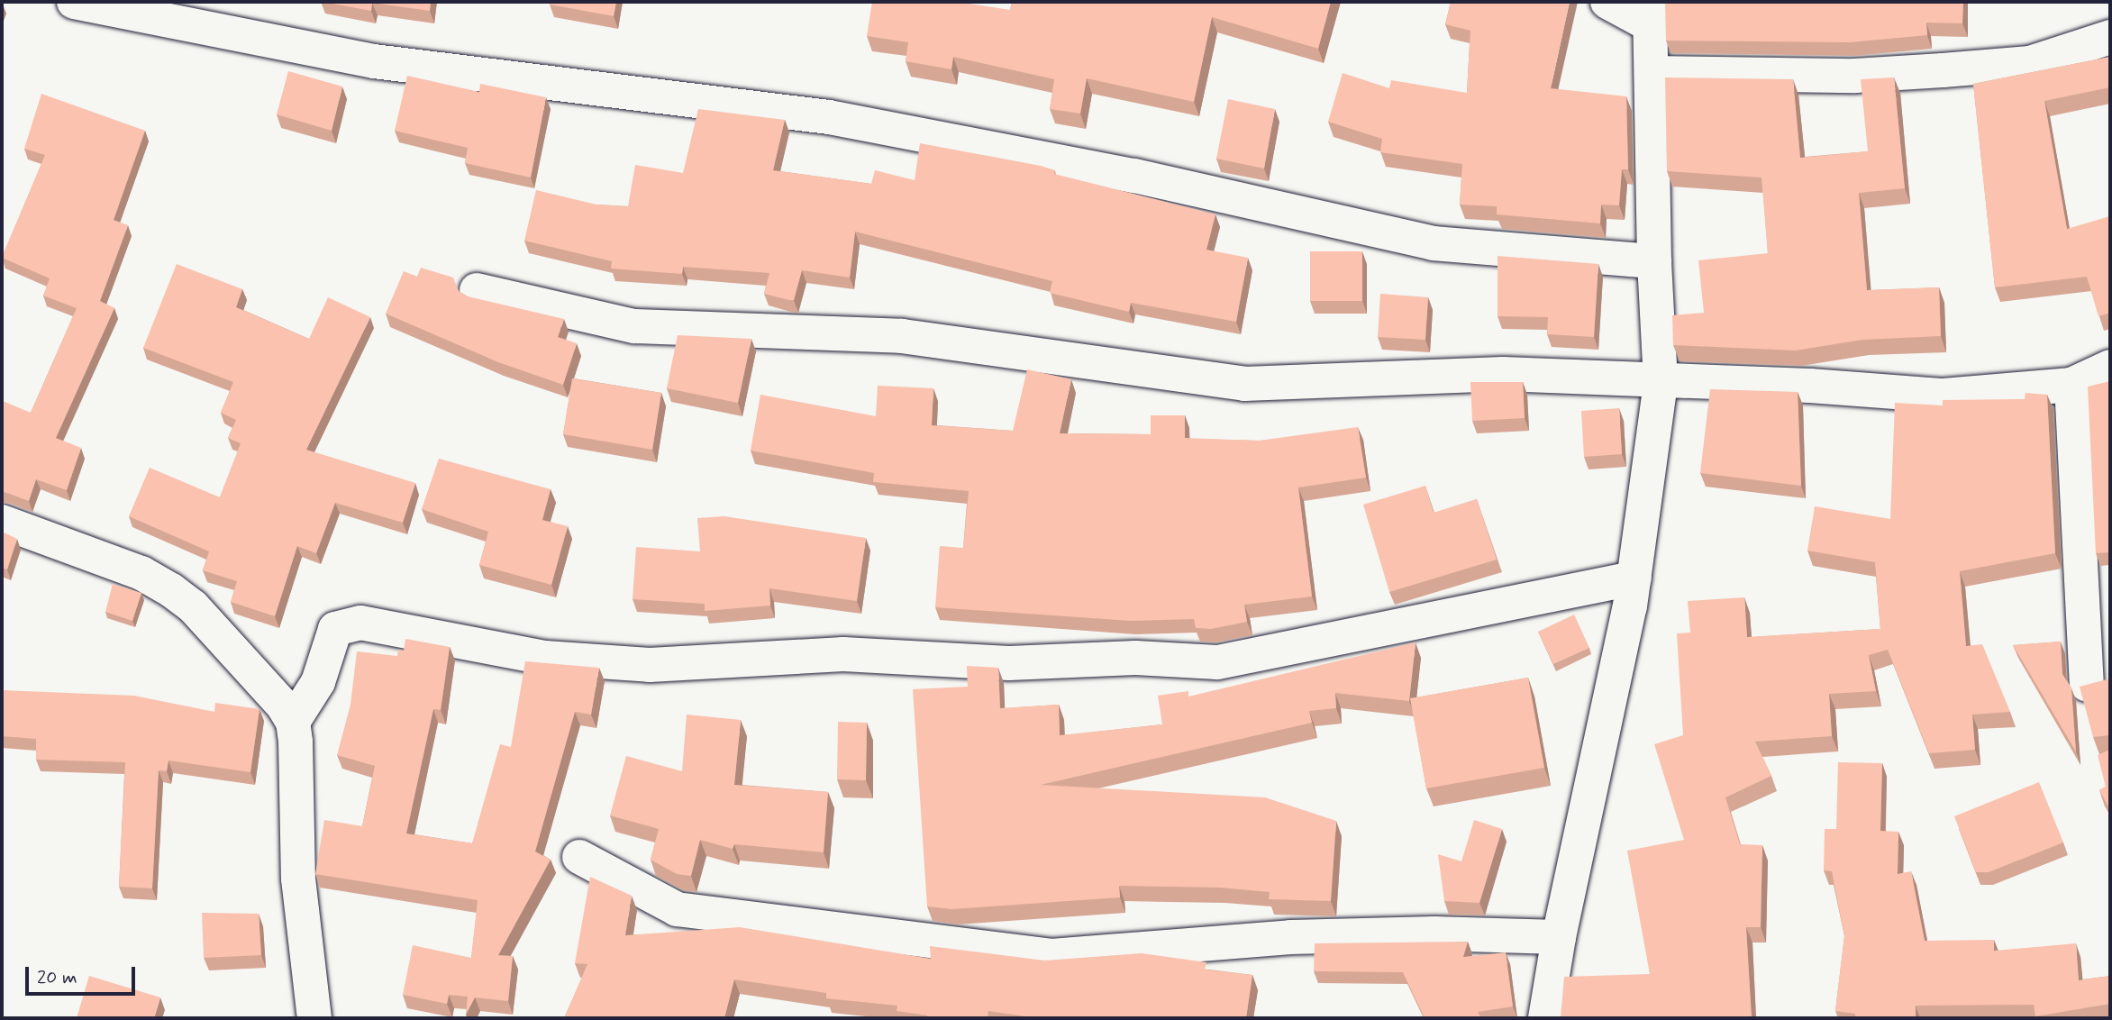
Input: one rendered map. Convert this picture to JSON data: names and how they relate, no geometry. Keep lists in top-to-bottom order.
{
  "scale_bar": "20 m"
}
